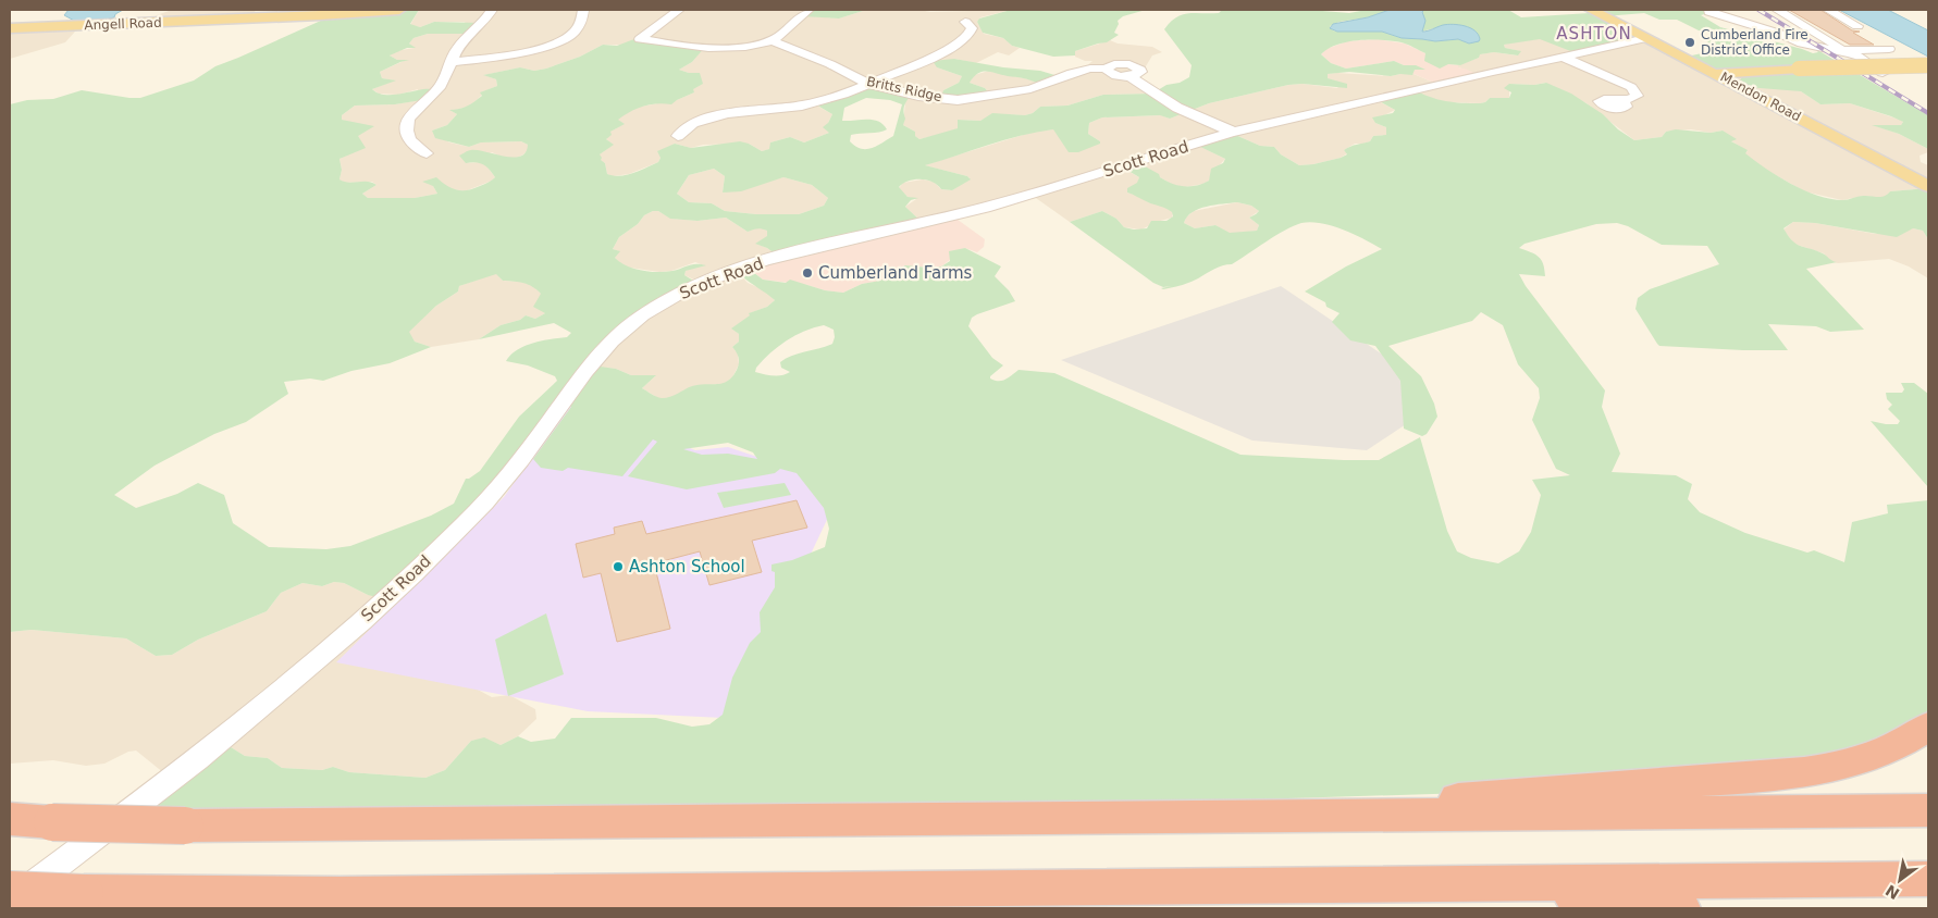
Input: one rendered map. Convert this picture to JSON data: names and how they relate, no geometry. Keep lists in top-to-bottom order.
{
  "streets": {
    "main road": ["Angell Road", "Mendon Road"],
    "street": ["Britts Ridge", "Scott Road"]
  },
  "crossings": [
    ["Mendon Road", "Scott Road"]
  ],
  "districts": ["ASHTON"],
  "places": ["Cumberland Fire District Office", "Cumberland Farms", "Ashton School"],
  "north": "bottom left"
}
